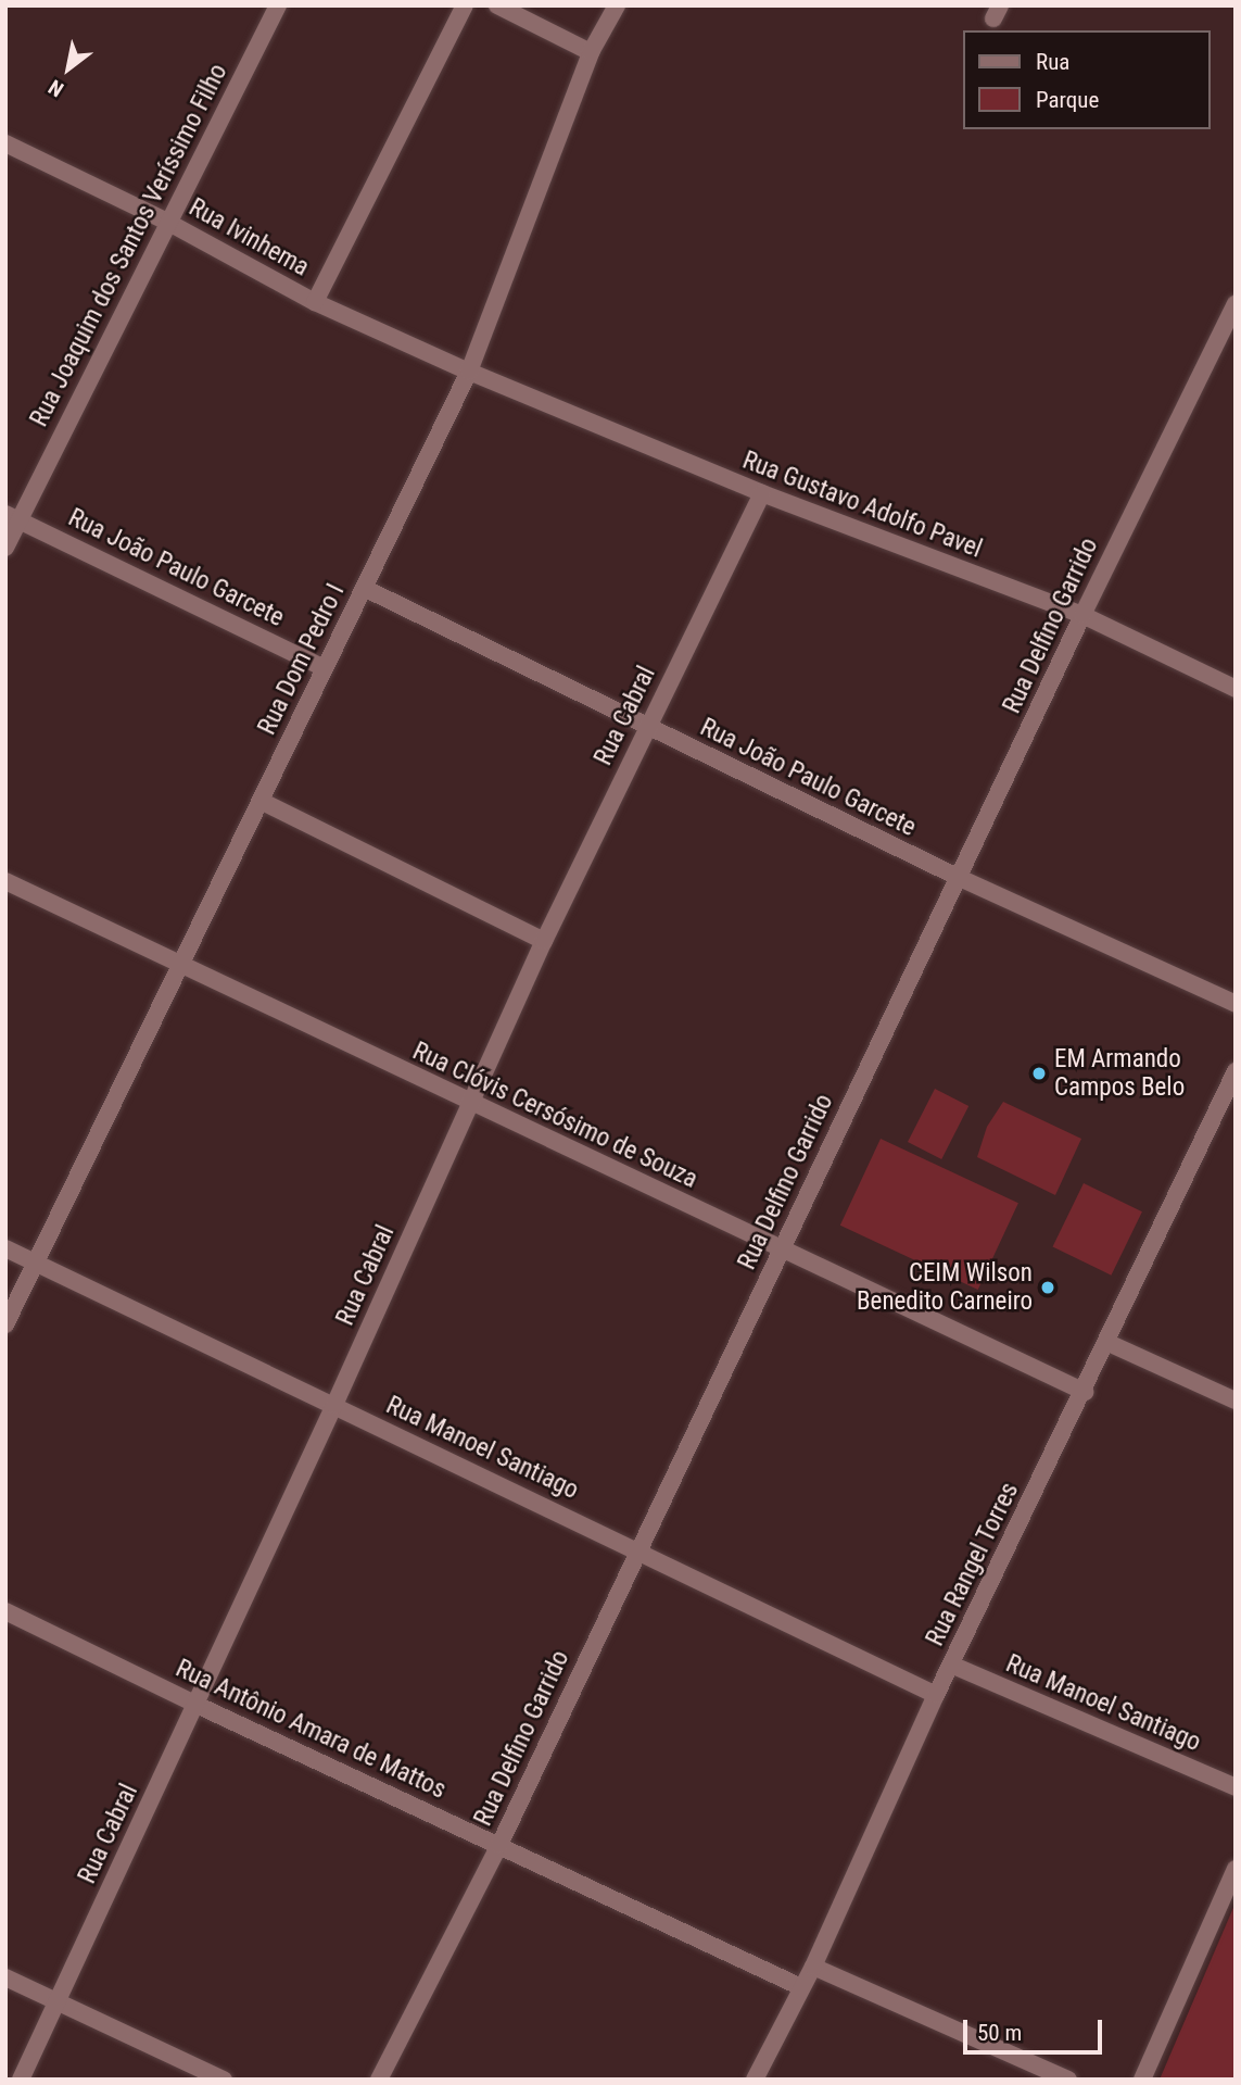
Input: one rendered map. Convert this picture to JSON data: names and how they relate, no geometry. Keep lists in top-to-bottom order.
{
  "streets": {
    "street": [
      "Rua Ivinhema",
      "Rua Joaquim dos Santos Veríssimo Filho",
      "Rua Gustavo Adolfo Pavel",
      "Rua João Paulo Garcete",
      "Rua Delfino Garrido",
      "Rua Dom Pedro I",
      "Rua Cabral",
      "Rua Clóvis Cersósimo de Souza",
      "Rua Manoel Santiago",
      "Rua Rangel Torres",
      "Rua Antônio Amara de Mattos"
    ]
  },
  "crossings": [
    ["Rua Ivinhema", "Rua Joaquim dos Santos Veríssimo Filho"],
    ["Rua Ivinhema", "Rua Gustavo Adolfo Pavel"],
    ["Rua Ivinhema", "Rua Dom Pedro I"],
    ["Rua Joaquim dos Santos Veríssimo Filho", "Rua João Paulo Garcete"],
    ["Rua Gustavo Adolfo Pavel", "Rua Delfino Garrido"],
    ["Rua Gustavo Adolfo Pavel", "Rua Dom Pedro I"],
    ["Rua Gustavo Adolfo Pavel", "Rua Cabral"],
    ["Rua João Paulo Garcete", "Rua Delfino Garrido"],
    ["Rua João Paulo Garcete", "Rua Dom Pedro I"],
    ["Rua João Paulo Garcete", "Rua Cabral"],
    ["Rua Delfino Garrido", "Rua Clóvis Cersósimo de Souza"],
    ["Rua Delfino Garrido", "Rua Manoel Santiago"],
    ["Rua Delfino Garrido", "Rua Antônio Amara de Mattos"],
    ["Rua Dom Pedro I", "Rua Clóvis Cersósimo de Souza"],
    ["Rua Dom Pedro I", "Rua Manoel Santiago"],
    ["Rua Cabral", "Rua Clóvis Cersósimo de Souza"],
    ["Rua Cabral", "Rua Manoel Santiago"],
    ["Rua Cabral", "Rua Antônio Amara de Mattos"],
    ["Rua Clóvis Cersósimo de Souza", "Rua Rangel Torres"],
    ["Rua Manoel Santiago", "Rua Rangel Torres"],
    ["Rua Rangel Torres", "Rua Antônio Amara de Mattos"]
  ],
  "places": ["EM Armando Campos Belo", "CEIM Wilson Benedito Carneiro"],
  "legend": ["Rua", "Parque"],
  "scale_bar": "50 m",
  "north": "bottom left"
}
